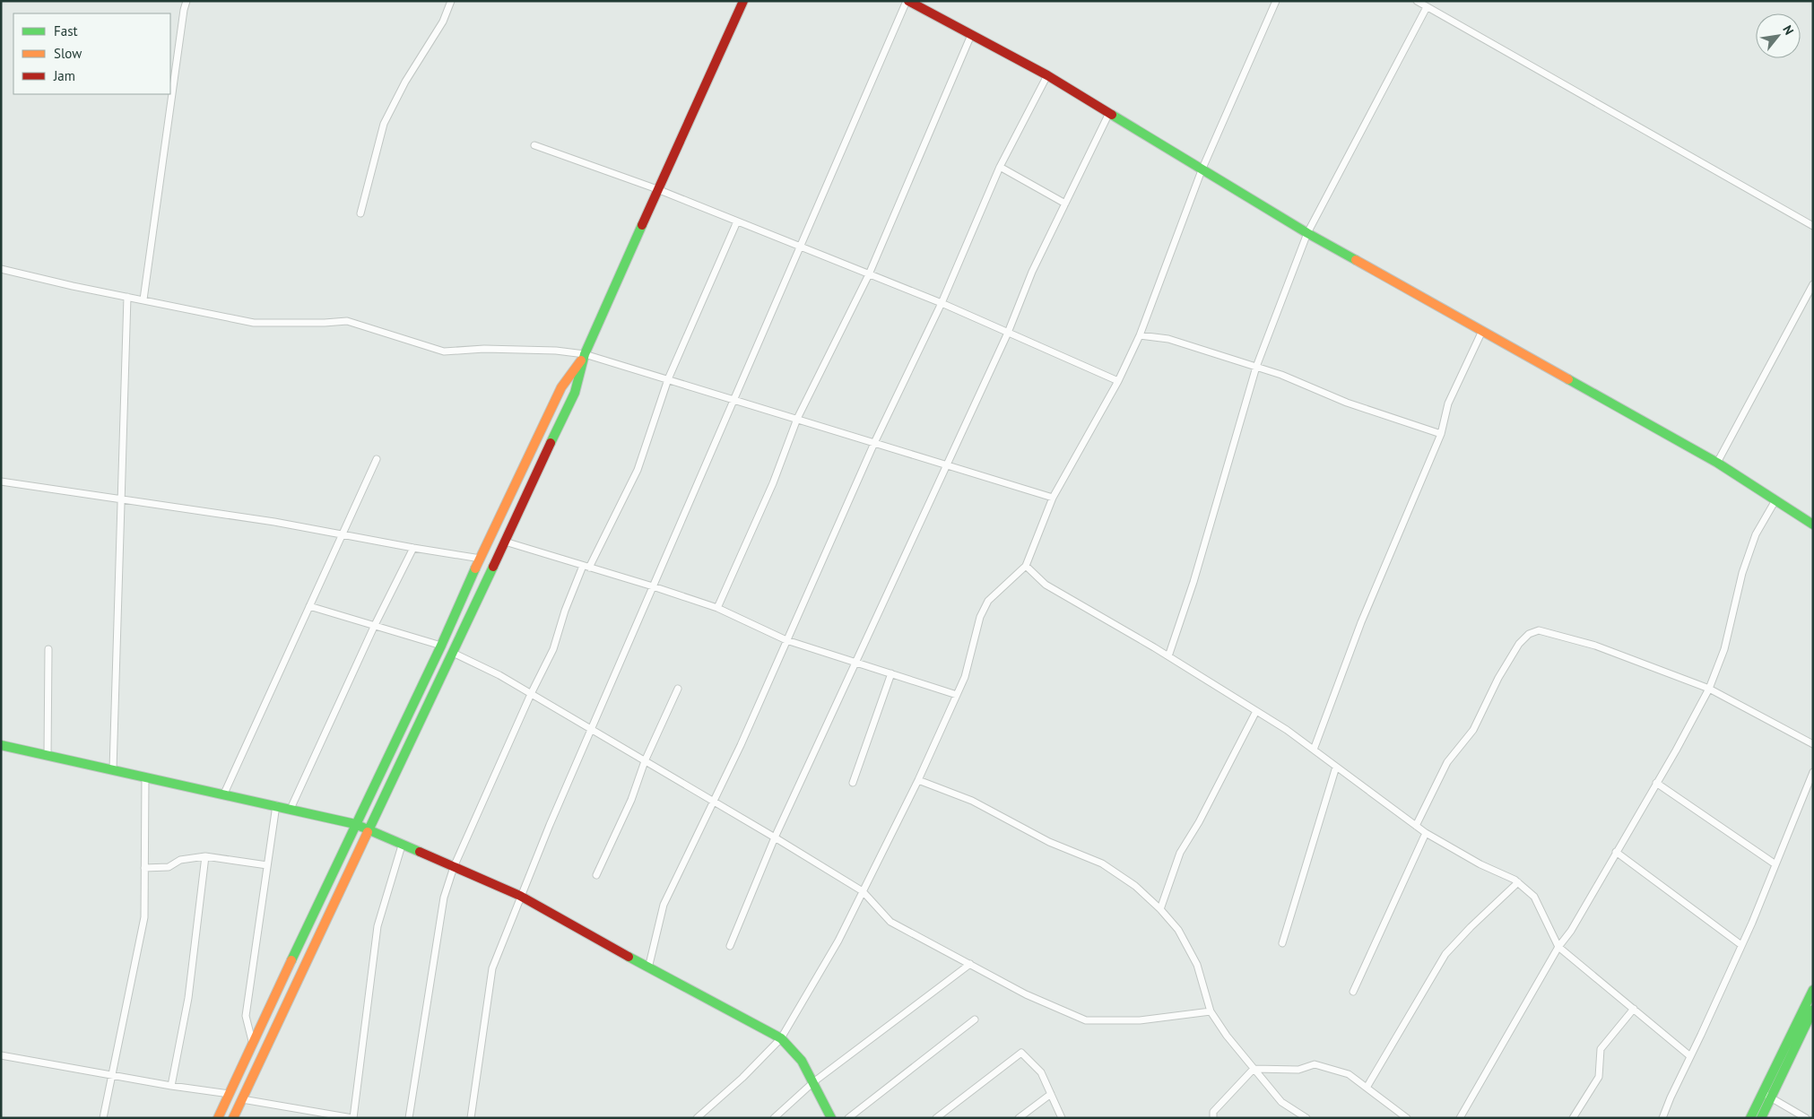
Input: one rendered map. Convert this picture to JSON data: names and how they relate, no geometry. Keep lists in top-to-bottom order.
{
  "legend": ["Fast", "Slow", "Jam"],
  "north": "top right"
}
